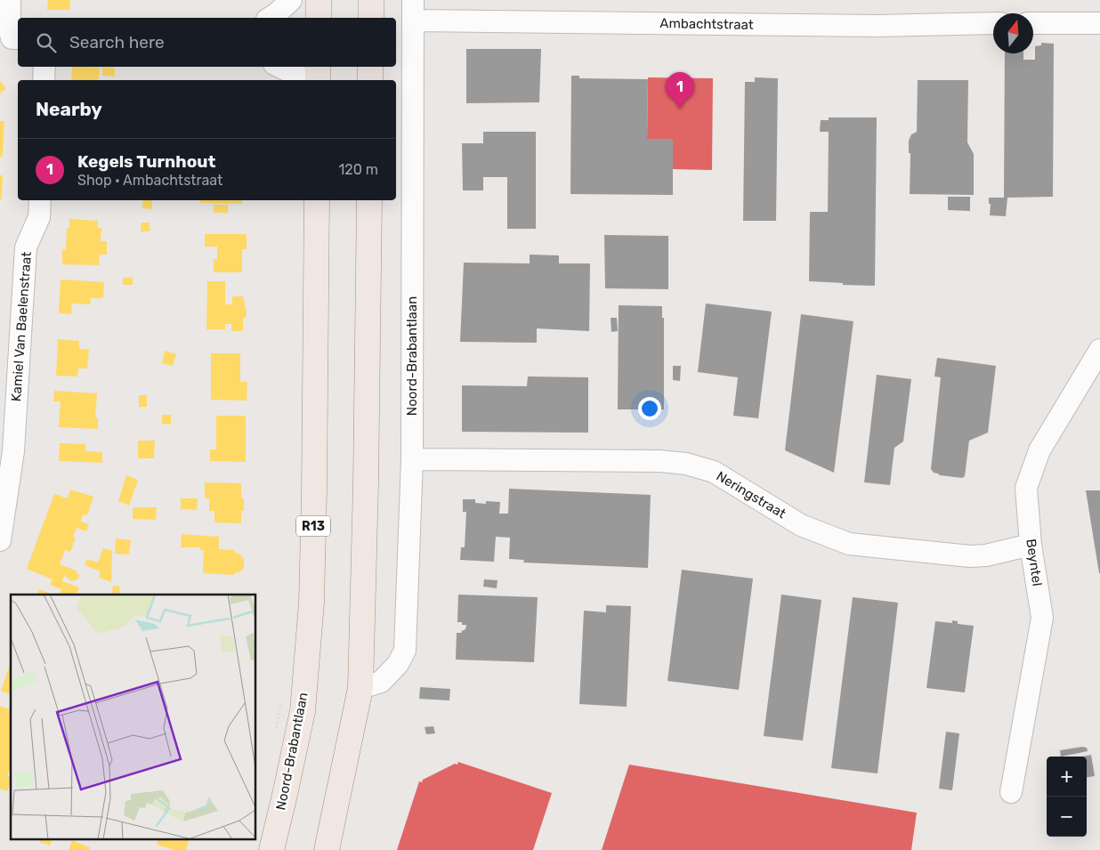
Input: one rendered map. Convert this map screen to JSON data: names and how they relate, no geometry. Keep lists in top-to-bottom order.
{
  "streets": {
    "main road": ["Noord-Brabantlaan", "R13"],
    "street": [
      "Ambachtstraat",
      "Kamiel Van Baelenstraat",
      "Neringstraat",
      "Beyntel"
    ]
  },
  "crossings": [
    ["Ambachtstraat", "Noord-Brabantlaan"],
    ["Noord-Brabantlaan", "Neringstraat"],
    ["Neringstraat", "Beyntel"]
  ],
  "north": "top",
  "page": {
    "search": "Search here",
    "pins": "1",
    "heading": "Nearby",
    "list": [
      {
        "mark": "1",
        "name": "Kegels Turnhout",
        "note": "Shop · Ambachtstraat",
        "value": "120 m"
      }
    ],
    "map_buttons": ["+", "−"]
  }
}
